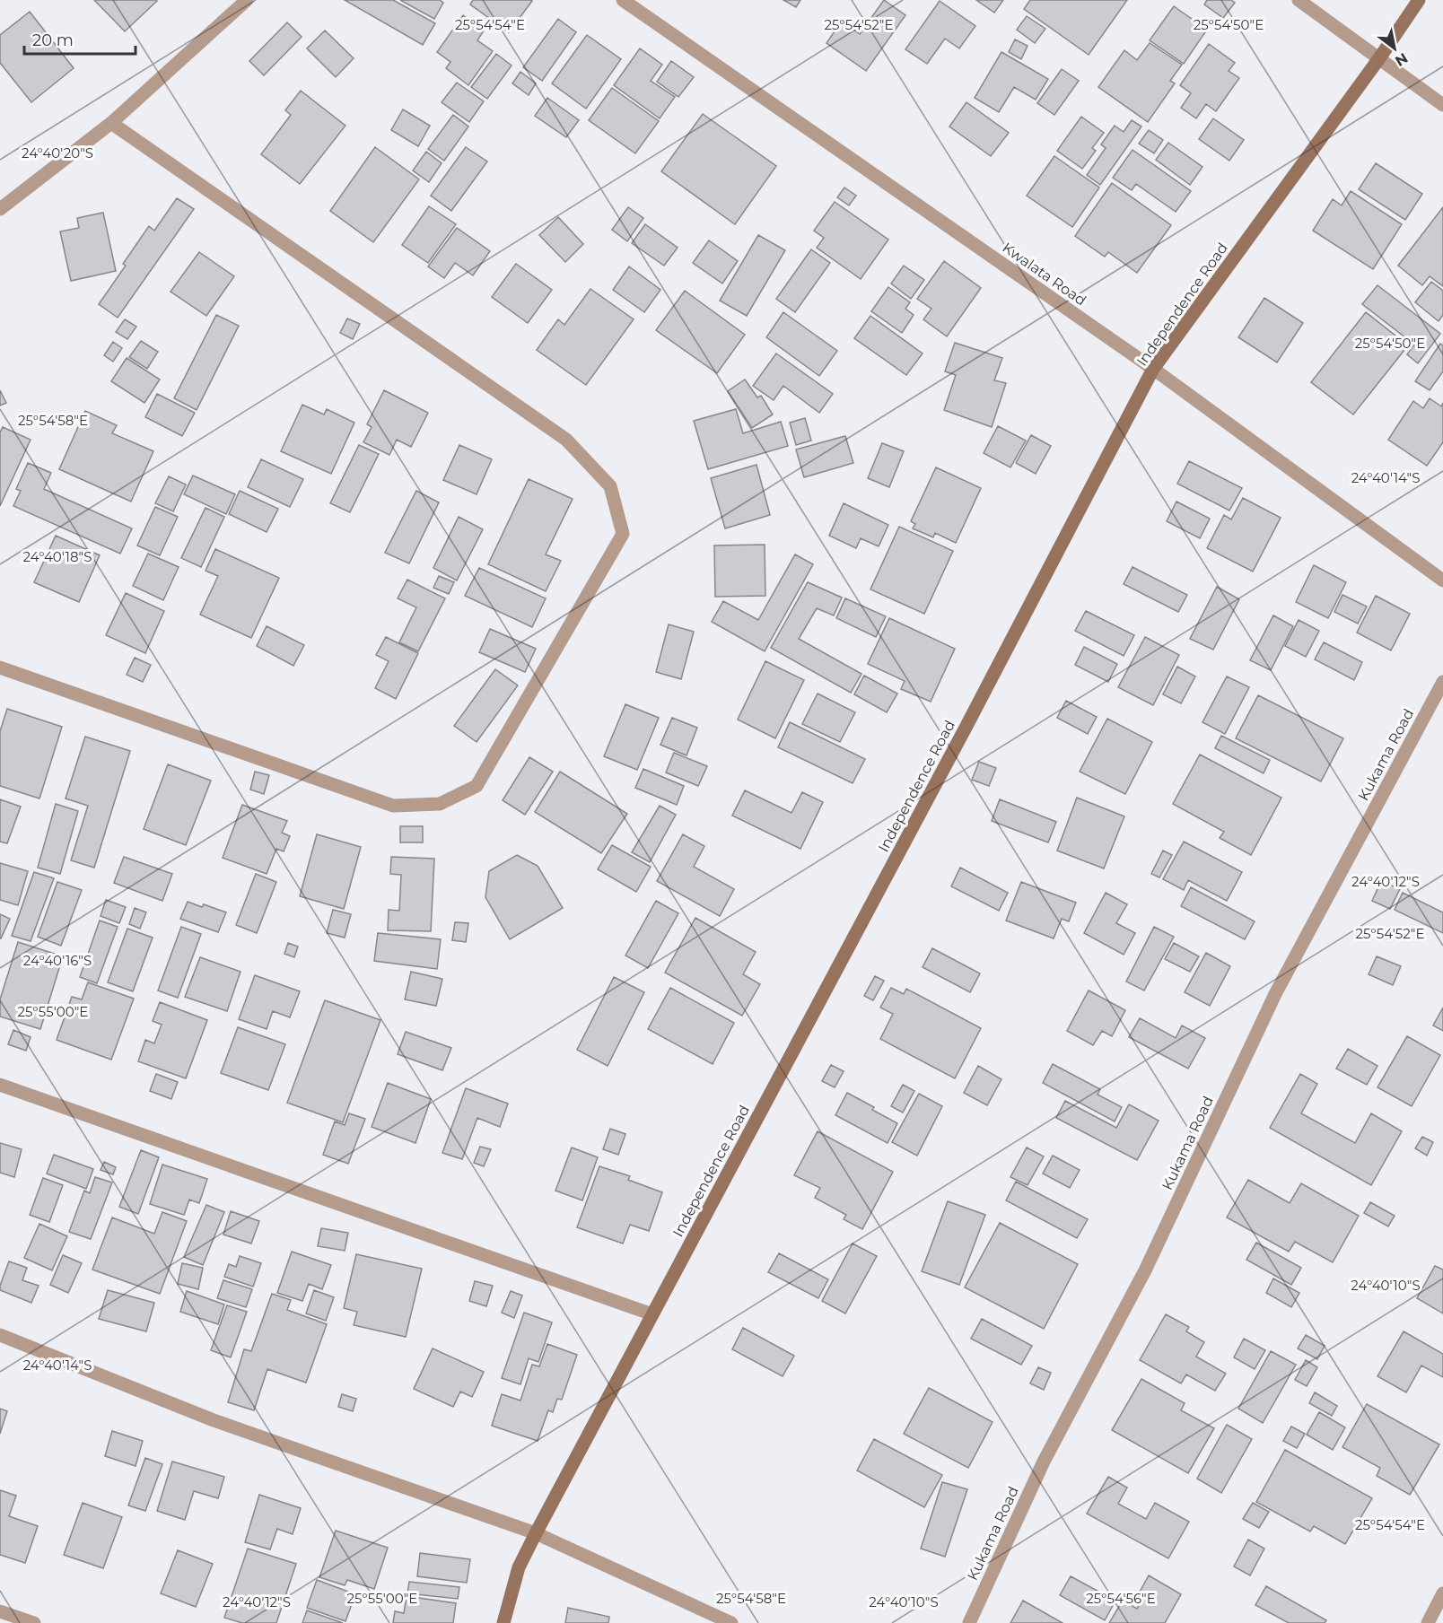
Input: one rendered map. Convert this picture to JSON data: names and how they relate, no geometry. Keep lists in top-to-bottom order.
{
  "streets": {
    "street": ["Kwalata Road", "Independence Road", "Kukama Road"]
  },
  "crossings": [
    ["Kwalata Road", "Independence Road"]
  ],
  "scale_bar": "20 m",
  "north": "bottom right",
  "coordinates": [
    "25°54'54\"E",
    "25°54'52\"E",
    "25°54'50\"E",
    "24°40'20\"S",
    "25°54'58\"E",
    "24°40'14\"S",
    "24°40'18\"S",
    "24°40'12\"S",
    "24°40'16\"S",
    "25°55'00\"E",
    "24°40'10\"S",
    "25°54'56\"E"
  ]
}
